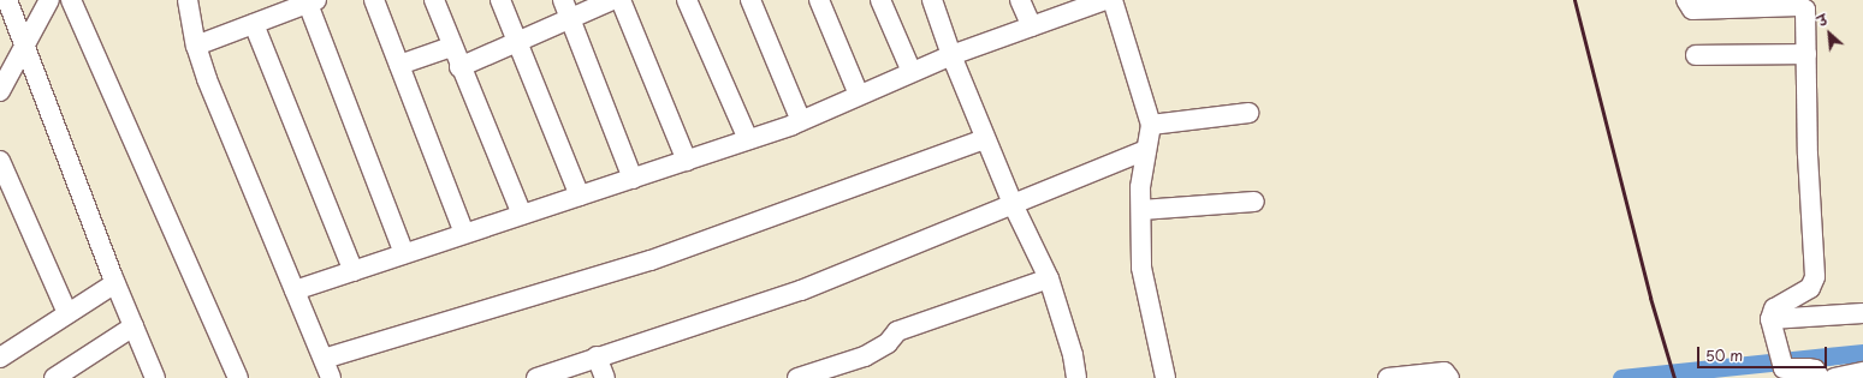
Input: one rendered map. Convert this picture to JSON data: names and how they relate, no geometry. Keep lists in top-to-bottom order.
{
  "scale_bar": "50 m",
  "north": "top left"
}
